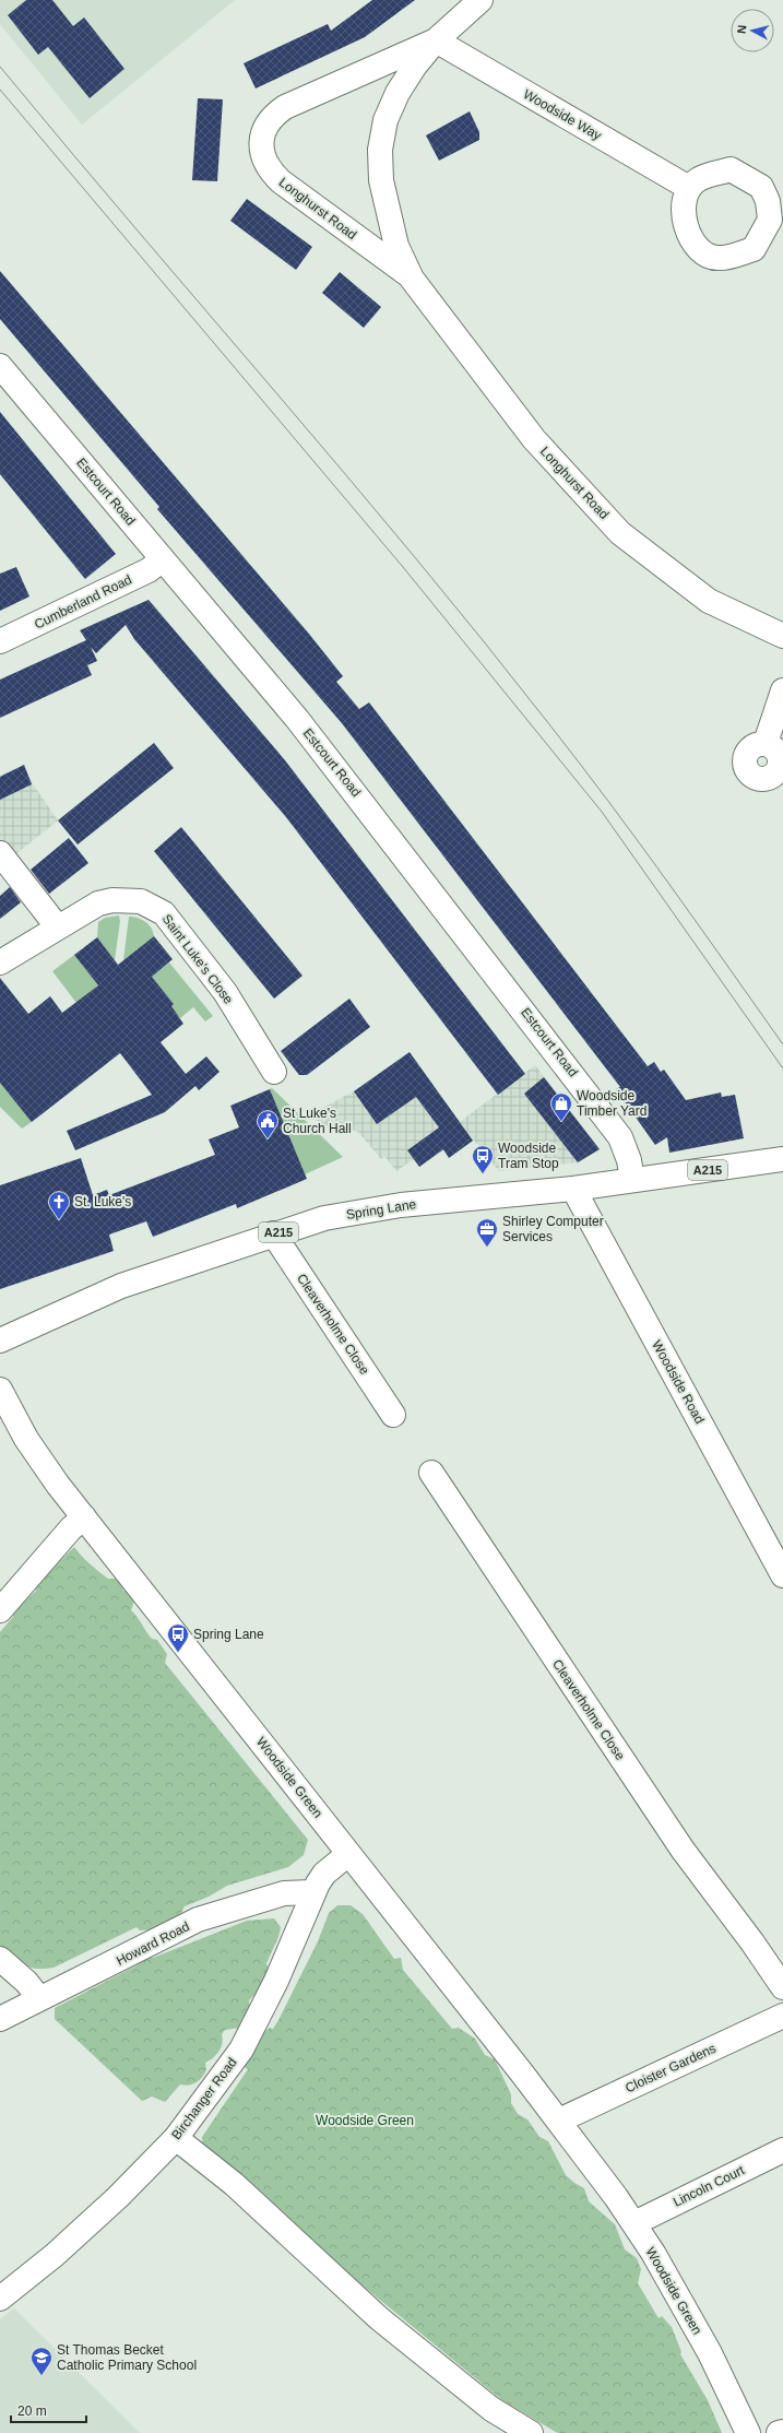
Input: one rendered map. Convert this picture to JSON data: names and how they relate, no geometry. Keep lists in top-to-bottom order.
{
  "streets": {
    "street": [
      "Woodside Way",
      "Longhurst Road",
      "Estcourt Road",
      "Cumberland Road",
      "Saint Luke's Close",
      "A215",
      "Spring Lane",
      "Cleaverholme Close",
      "Woodside Road",
      "Woodside Green",
      "Howard Road",
      "Cloister Gardens",
      "Birchanger Road",
      "Lincoln Court"
    ]
  },
  "crossings": [
    ["Woodside Way", "Longhurst Road"],
    ["Estcourt Road", "Cumberland Road"],
    ["Estcourt Road", "Spring Lane"],
    ["Spring Lane", "Cleaverholme Close"],
    ["Spring Lane", "Woodside Road"],
    ["Woodside Green", "Cloister Gardens"],
    ["Woodside Green", "Birchanger Road"],
    ["Woodside Green", "Lincoln Court"],
    ["Howard Road", "Birchanger Road"]
  ],
  "parks": ["Woodside Green"],
  "places": {
    "shop": ["Woodside Timber Yard"],
    "public building": ["St Luke's Church Hall"],
    "bus stop": ["Woodside Tram Stop", "Spring Lane"],
    "church": ["St. Luke's"],
    "office": ["Shirley Computer Services"],
    "school or university": ["St Thomas Becket Catholic Primary School"]
  },
  "scale_bar": "20 m",
  "north": "left"
}
